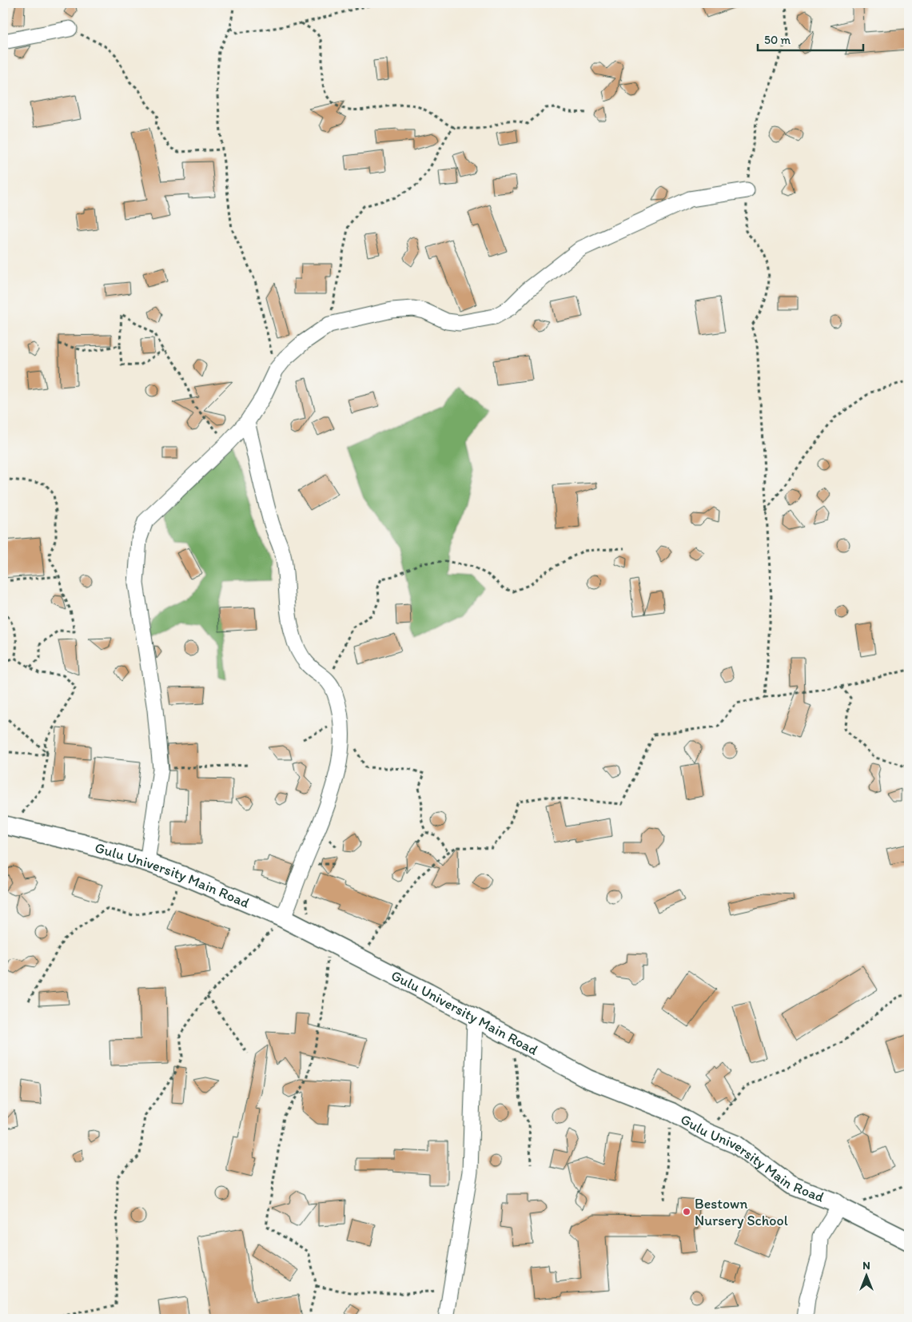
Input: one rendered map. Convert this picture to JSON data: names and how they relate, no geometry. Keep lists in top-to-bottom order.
{
  "streets": {
    "street": ["Gulu University Main Road"]
  },
  "places": ["Bestown Nursery School"],
  "scale_bar": "50 m",
  "north": "top"
}
